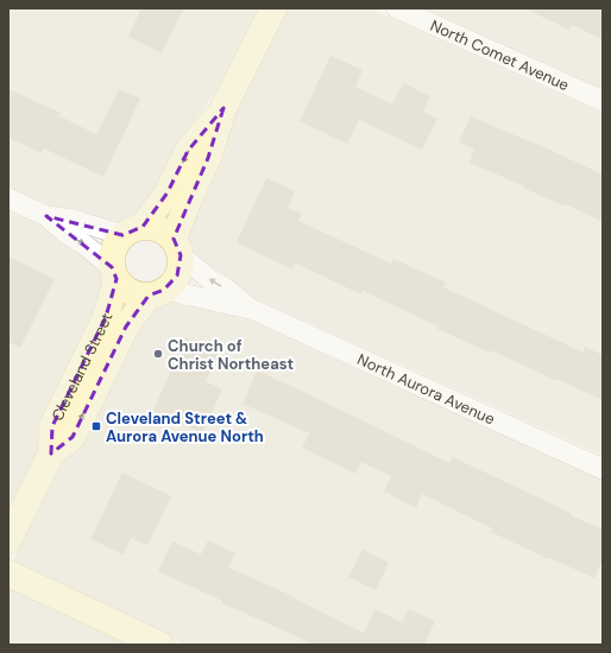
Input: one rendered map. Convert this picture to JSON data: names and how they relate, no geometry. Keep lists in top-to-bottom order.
{
  "streets": {
    "street": ["North Comet Avenue", "Cleveland Street", "North Aurora Avenue"]
  },
  "crossings": [
    ["Cleveland Street", "North Aurora Avenue"]
  ],
  "places": {
    "other": ["Church of Christ Northeast"],
    "transit": ["Cleveland Street & Aurora Avenue North"]
  }
}
